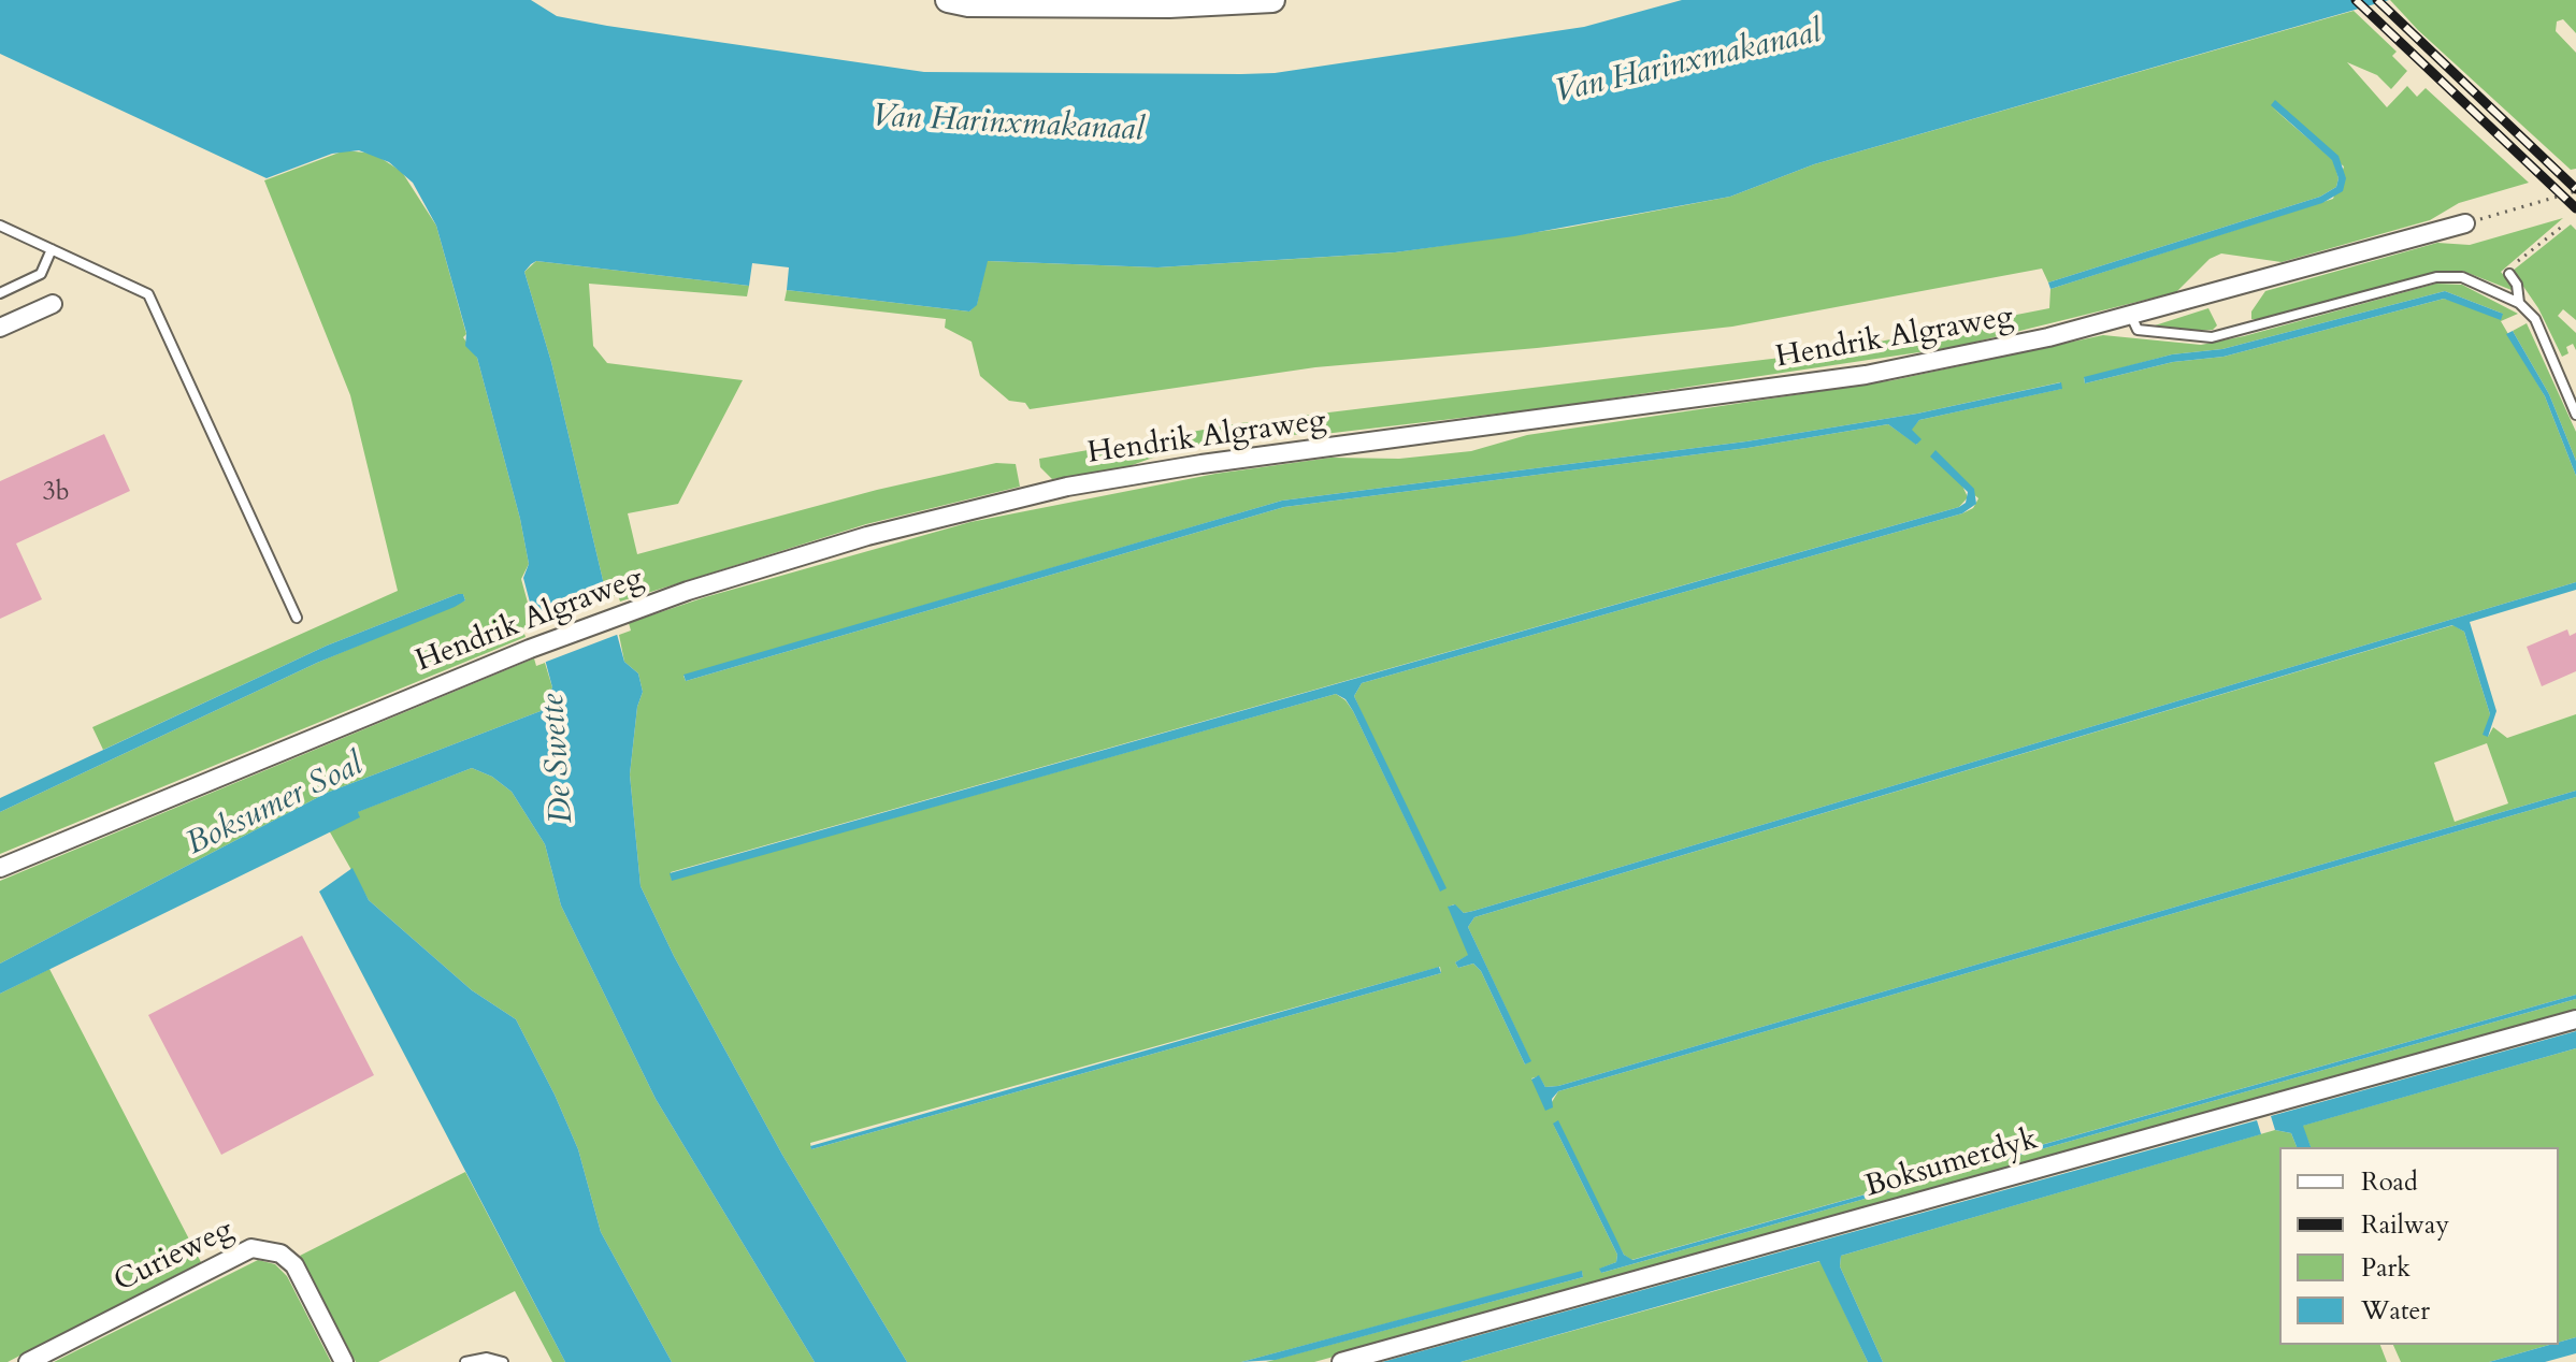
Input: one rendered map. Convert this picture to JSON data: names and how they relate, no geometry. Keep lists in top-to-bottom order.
{
  "streets": {
    "street": ["Hendrik Algraweg", "Boksumerdyk", "Curieweg"]
  },
  "water": ["Van Harinxmakanaal", "De Swette", "Boksumer Soal"],
  "house_numbers": ["3b"],
  "legend": [
    "Road",
    "Railway",
    "Park",
    "Water"
  ]
}
